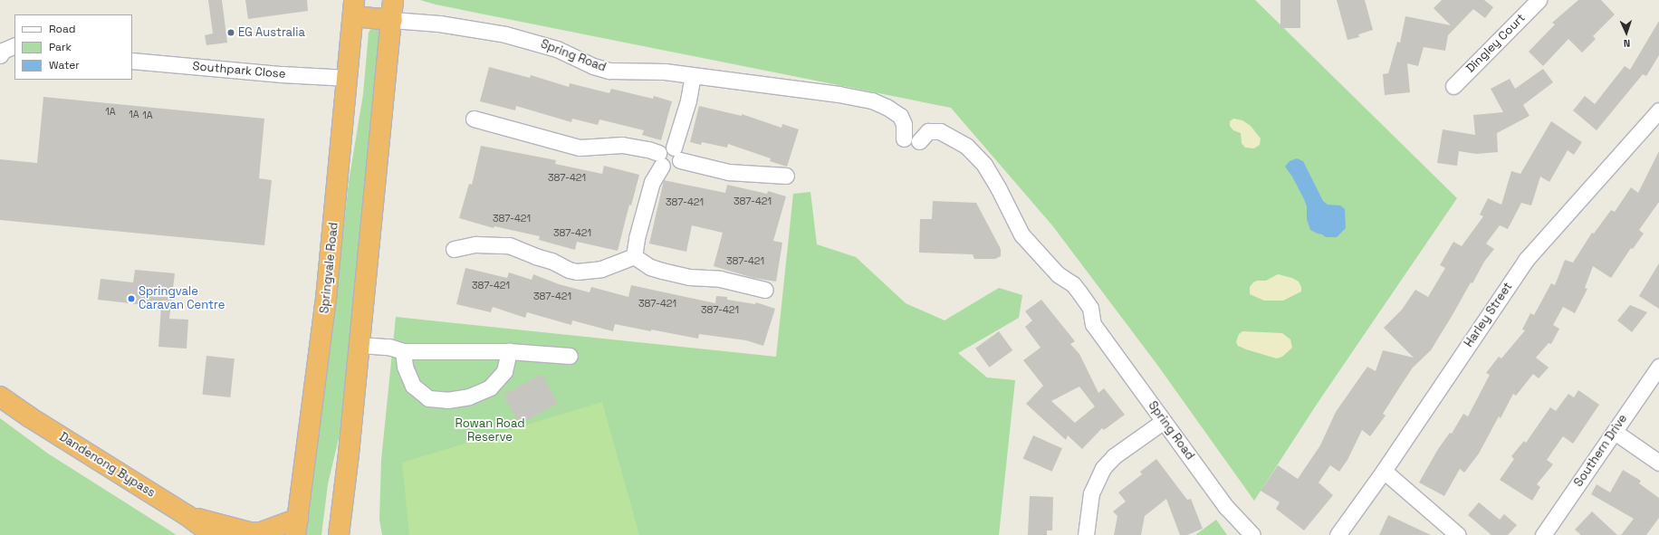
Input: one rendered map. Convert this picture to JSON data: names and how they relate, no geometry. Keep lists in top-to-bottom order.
{
  "streets": {
    "highway": ["Springvale Road", "Dandenong Bypass"],
    "street": [
      "Dingley Court",
      "Spring Road",
      "Southpark Close",
      "Harley Street",
      "Southern Drive"
    ]
  },
  "crossings": [
    ["Southpark Close", "Springvale Road"]
  ],
  "parks": ["Rowan Road Reserve"],
  "places": ["EG Australia", "Springvale Caravan Centre"],
  "house_numbers": [
    "1A",
    "1A",
    "1A",
    "387-421",
    "387-421",
    "387-421",
    "387-421",
    "387-421",
    "387-421",
    "387-421",
    "387-421",
    "387-421",
    "387-421"
  ],
  "legend": ["Road", "Park", "Water"],
  "north": "bottom"
}
